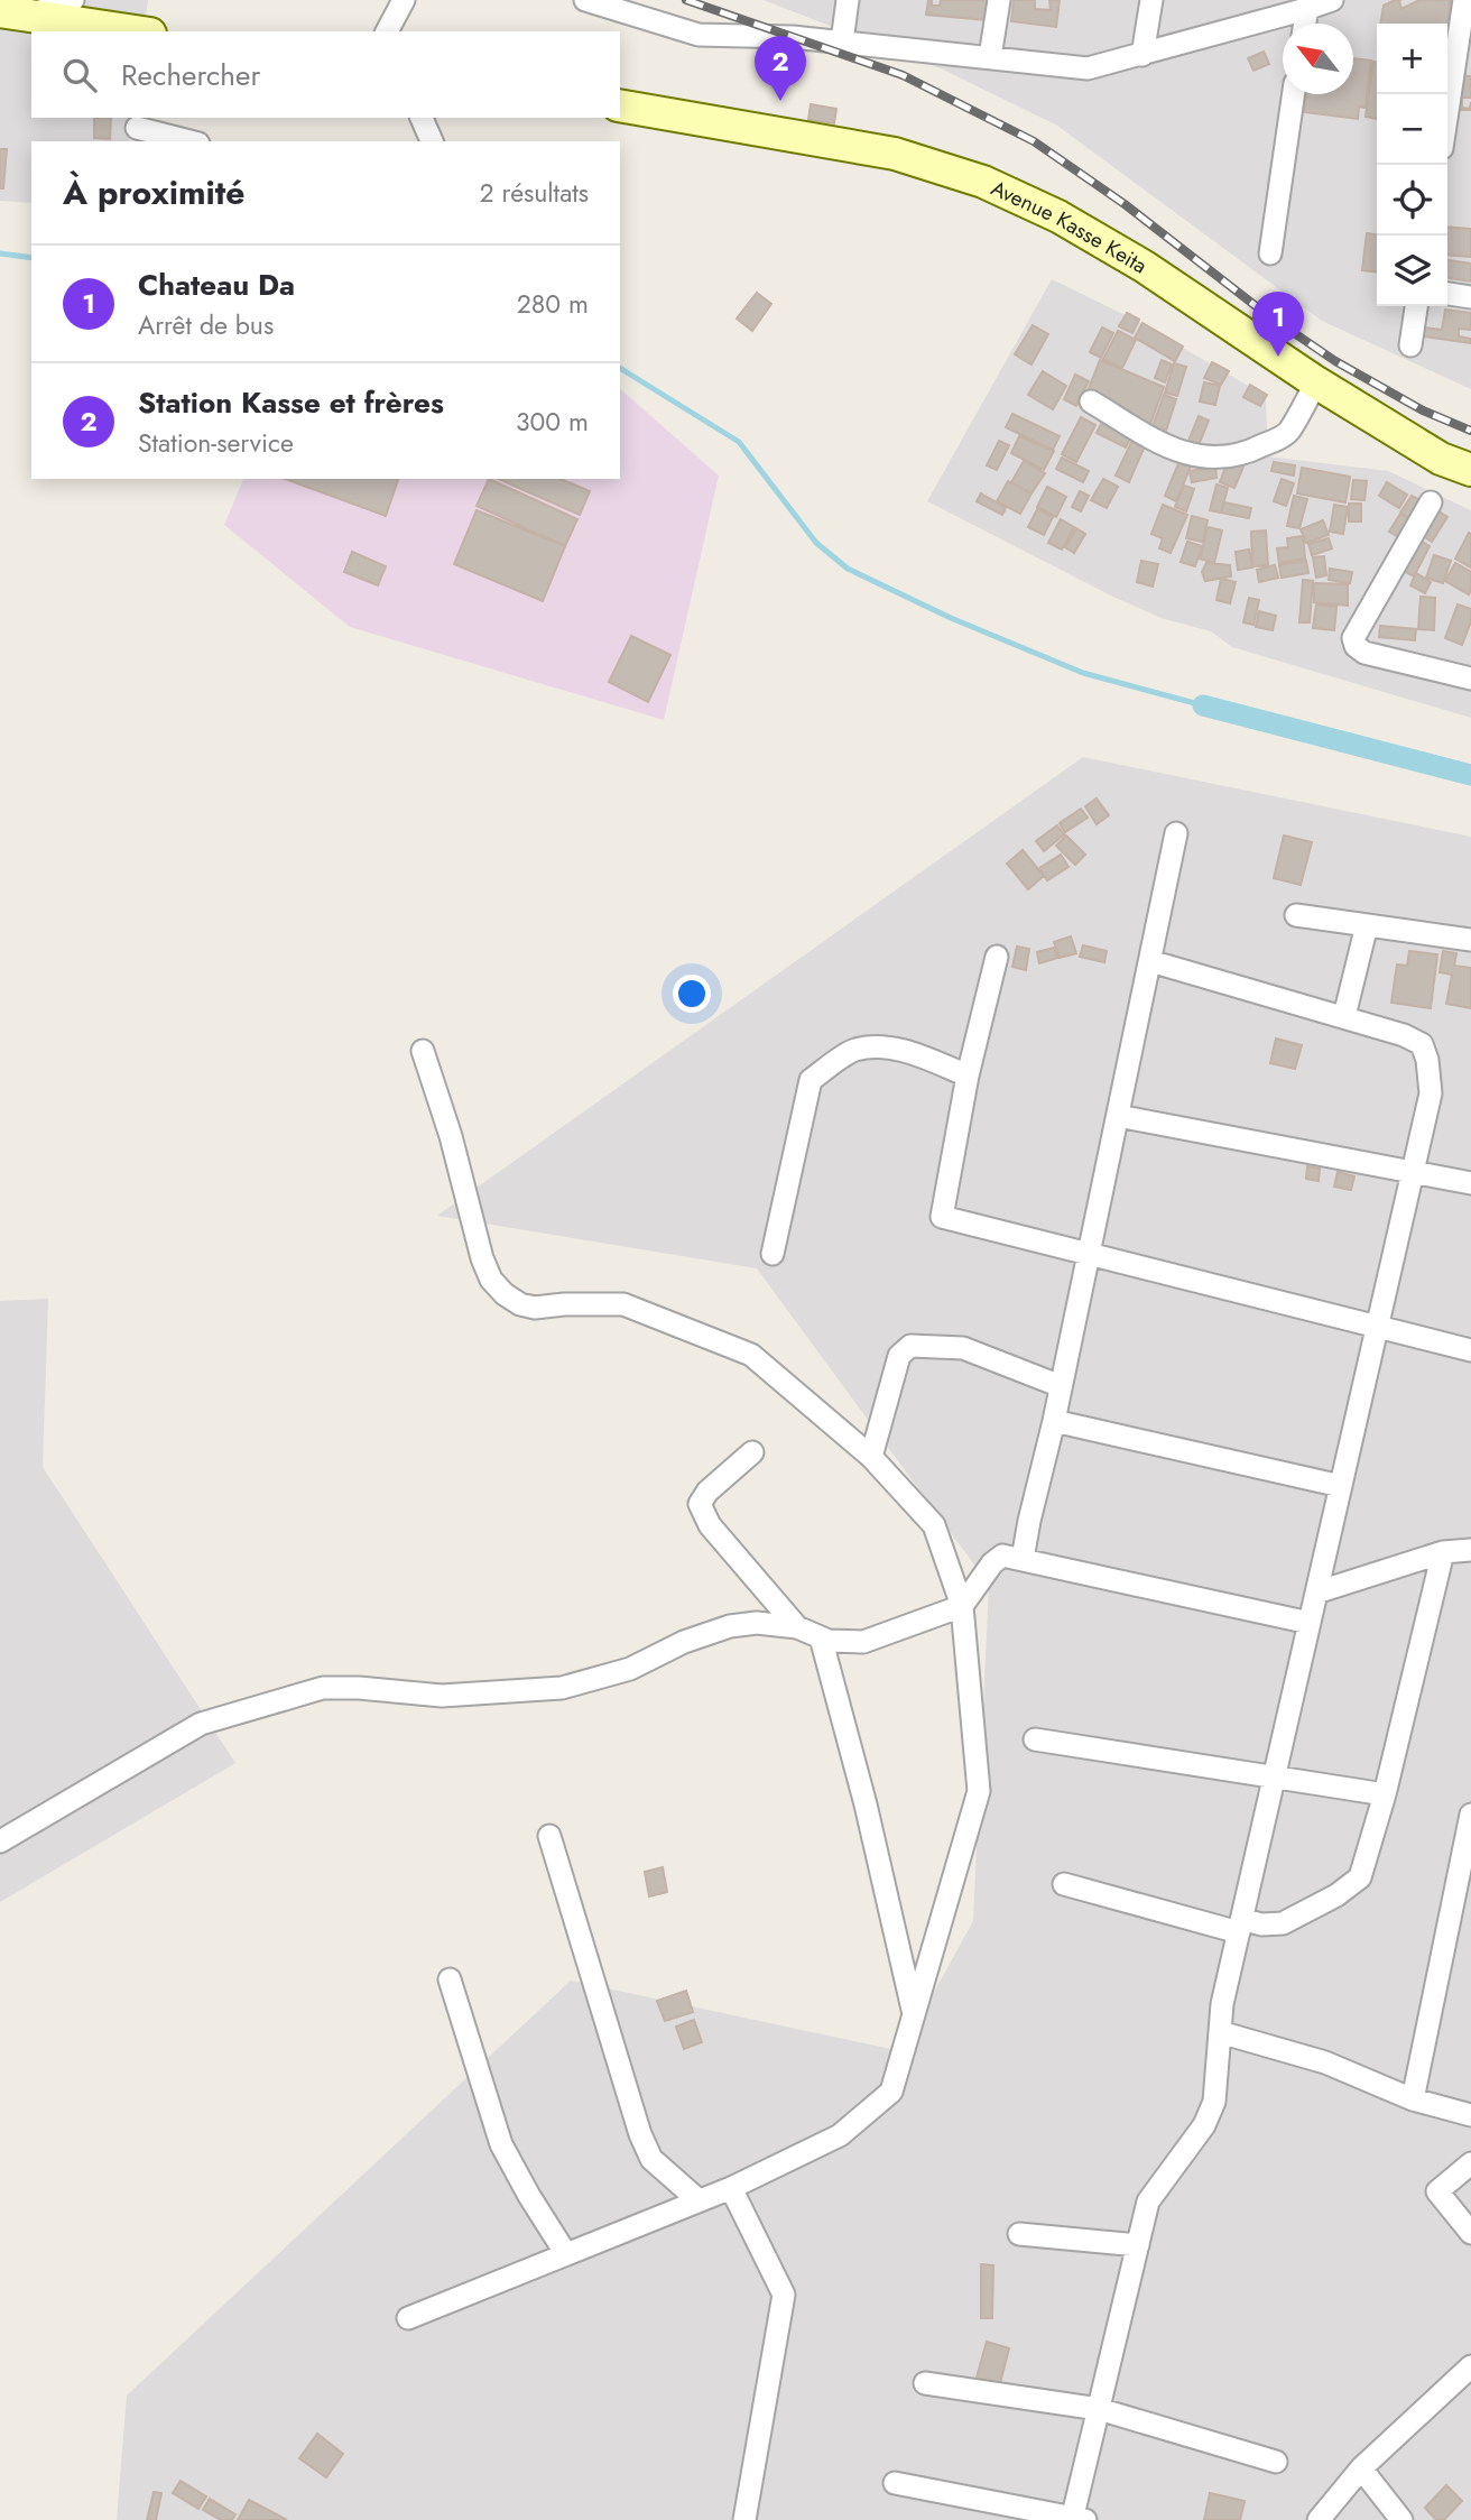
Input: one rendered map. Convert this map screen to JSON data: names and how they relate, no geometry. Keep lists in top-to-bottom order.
{
  "streets": {
    "main road": ["Avenue Kasse Keita"]
  },
  "north": "top left",
  "page": {
    "map_buttons": ["+", "−"],
    "search": "Rechercher",
    "pins": ["2", "1"],
    "heading": ["À proximité", "2 résultats"],
    "list": [
      {
        "mark": "1",
        "name": "Chateau Da",
        "note": "Arrêt de bus",
        "value": "280 m"
      },
      {
        "mark": "2",
        "name": "Station Kasse et frères",
        "note": "Station-service",
        "value": "300 m"
      }
    ]
  }
}
